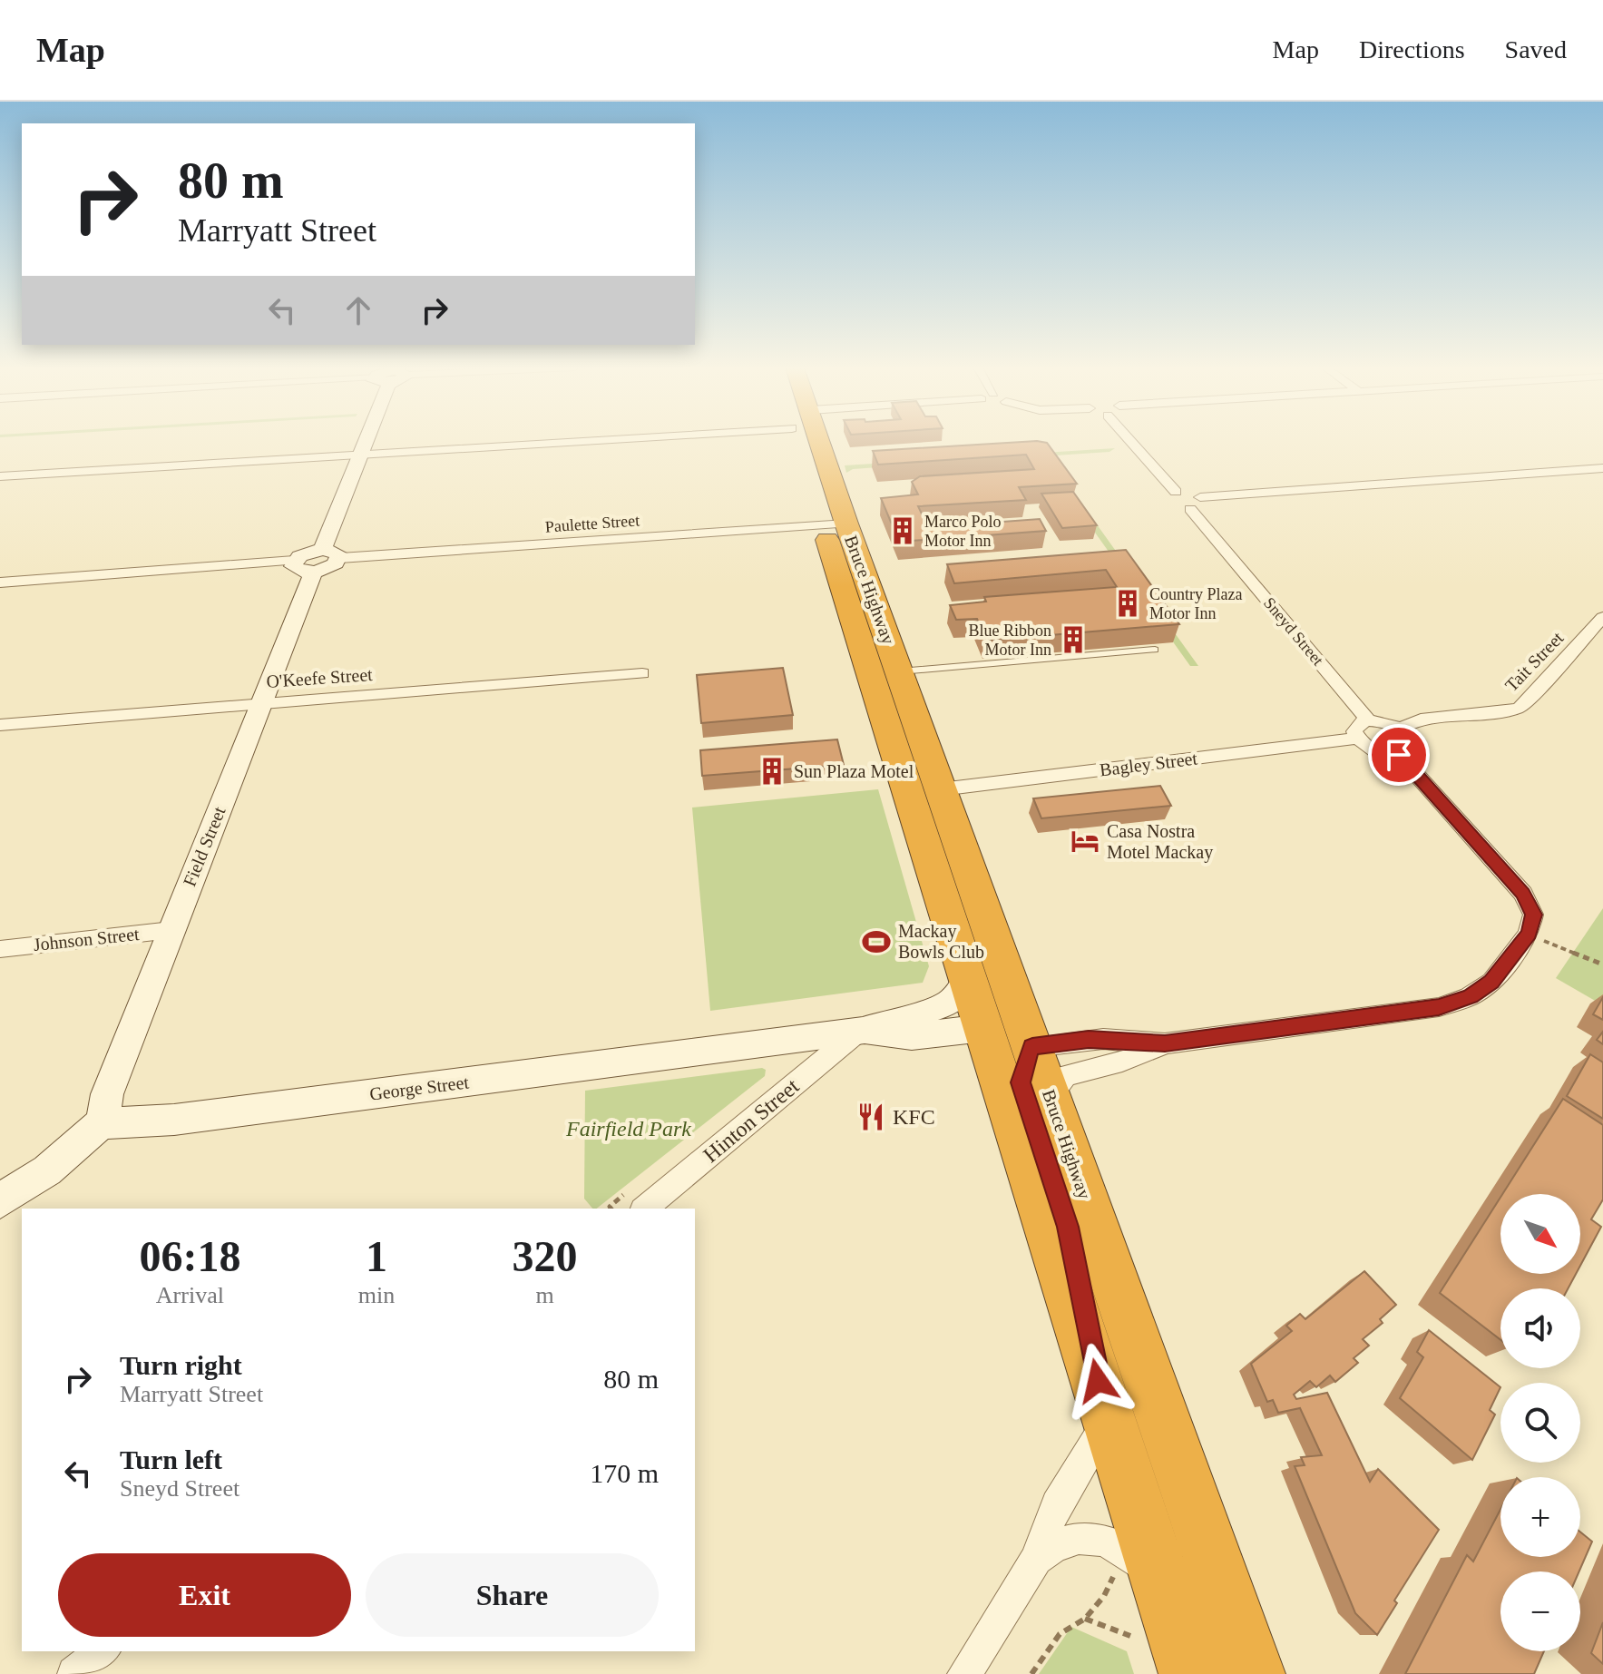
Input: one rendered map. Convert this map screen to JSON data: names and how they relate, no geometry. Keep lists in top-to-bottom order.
{
  "streets": {
    "highway": ["Bruce Highway"],
    "street": [
      "Paulette Street",
      "Sneyd Street",
      "Tait Street",
      "O'Keefe Street",
      "Bagley Street",
      "Field Street",
      "Johnson Street",
      "George Street",
      "Hinton Street"
    ]
  },
  "crossings": [
    ["Paulette Street", "Bruce Highway"],
    ["Paulette Street", "Field Street"],
    ["Bruce Highway", "Bagley Street"],
    ["Bruce Highway", "George Street"],
    ["O'Keefe Street", "Field Street"],
    ["Field Street", "Johnson Street"],
    ["Field Street", "George Street"],
    ["George Street", "Hinton Street"]
  ],
  "parks": ["Fairfield Park"],
  "places": {
    "building": [
      "Marco Polo Motor Inn",
      "Country Plaza Motor Inn",
      "Blue Ribbon Motor Inn",
      "Sun Plaza Motel"
    ],
    "hotel": ["Casa Nostra Motel Mackay"],
    "sports": ["Mackay Bowls Club"],
    "restaurant": ["KFC"]
  },
  "north": "bottom right",
  "page": {
    "header": "Map",
    "nav": ["Map", "Directions", "Saved"],
    "turn": ["80 m", "Marryatt Street"],
    "map_buttons": ["+", "−"],
    "eta": [
      "06:18",
      "Arrival",
      "1",
      "min",
      "320",
      "m"
    ],
    "list": [
      {
        "name": "Turn right",
        "note": "Marryatt Street",
        "value": "80 m"
      },
      {
        "name": "Turn left",
        "note": "Sneyd Street",
        "value": "170 m"
      }
    ],
    "buttons": ["Exit", "Share"]
  }
}
